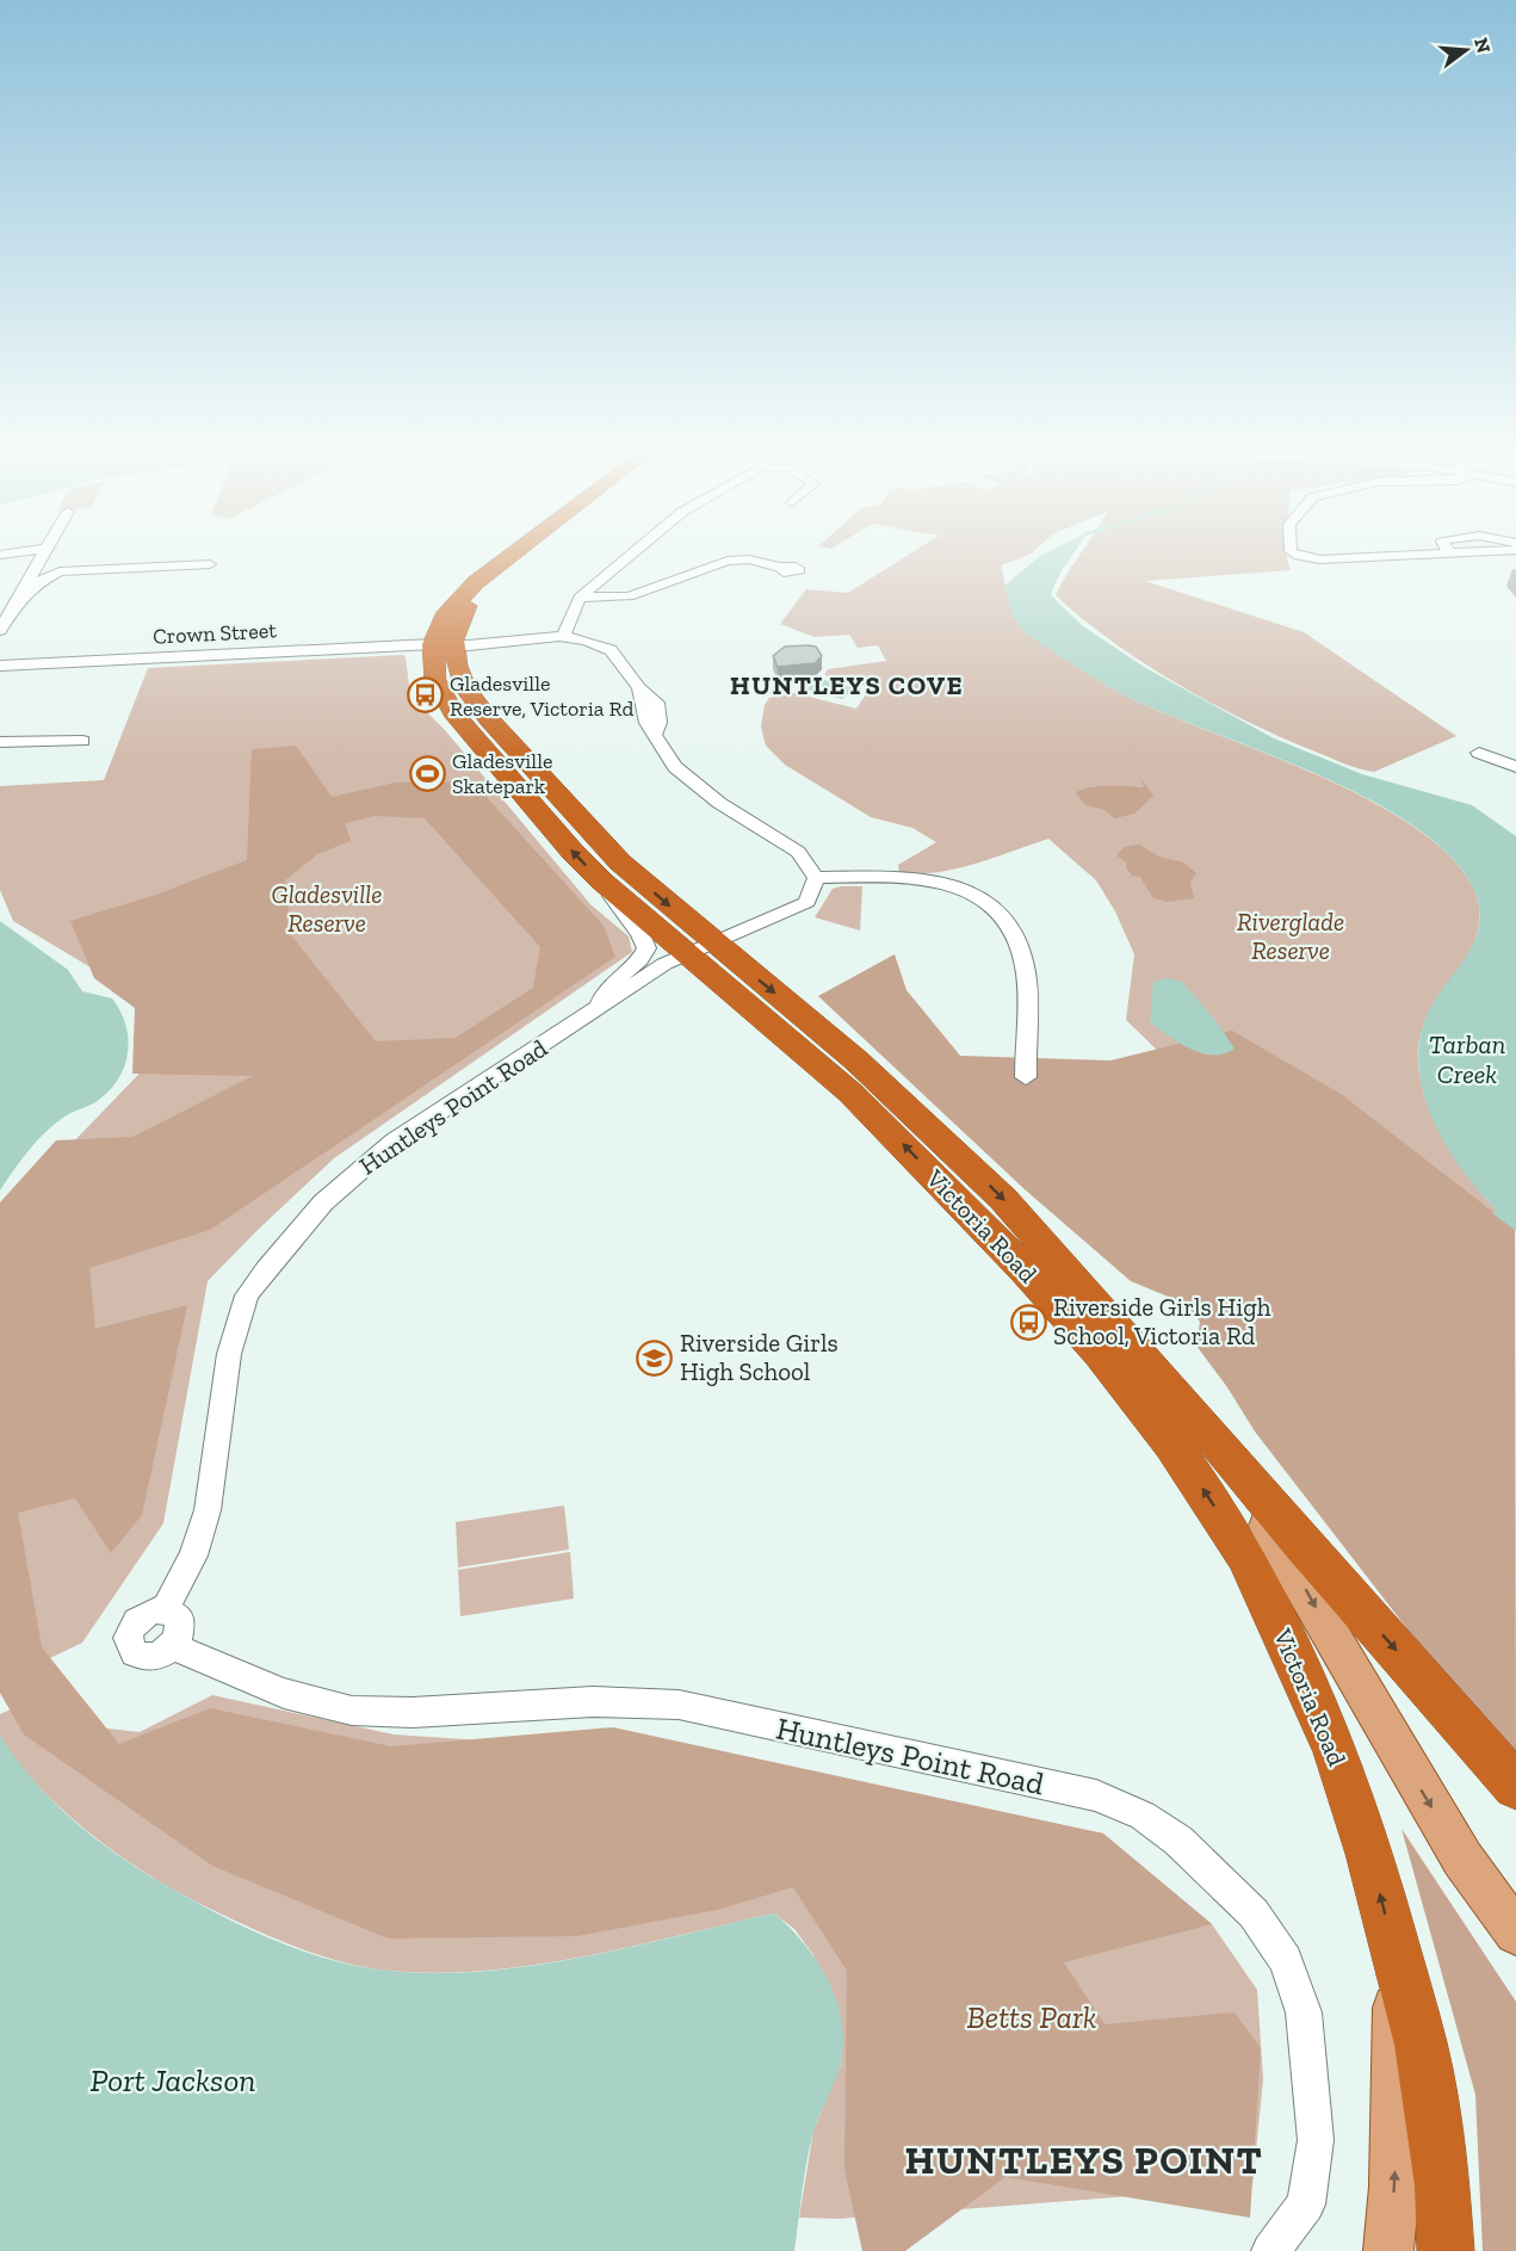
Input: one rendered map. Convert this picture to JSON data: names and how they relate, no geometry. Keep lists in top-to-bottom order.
{
  "streets": {
    "highway": ["Victoria Road"],
    "street": ["Crown Street", "Huntleys Point Road"]
  },
  "crossings": [
    ["Crown Street", "Victoria Road"],
    ["Huntleys Point Road", "Victoria Road"]
  ],
  "districts": ["HUNTLEYS COVE", "HUNTLEYS POINT"],
  "water": ["Tarban Creek", "Port Jackson"],
  "parks": ["Gladesville Reserve", "Riverglade Reserve", "Betts Park"],
  "places": {
    "bus stop": ["Gladesville Reserve, Victoria Rd", "Riverside Girls High School, Victoria Rd"],
    "sports": ["Gladesville Skatepark"],
    "school or university": ["Riverside Girls High School"]
  },
  "north": "right"
}
